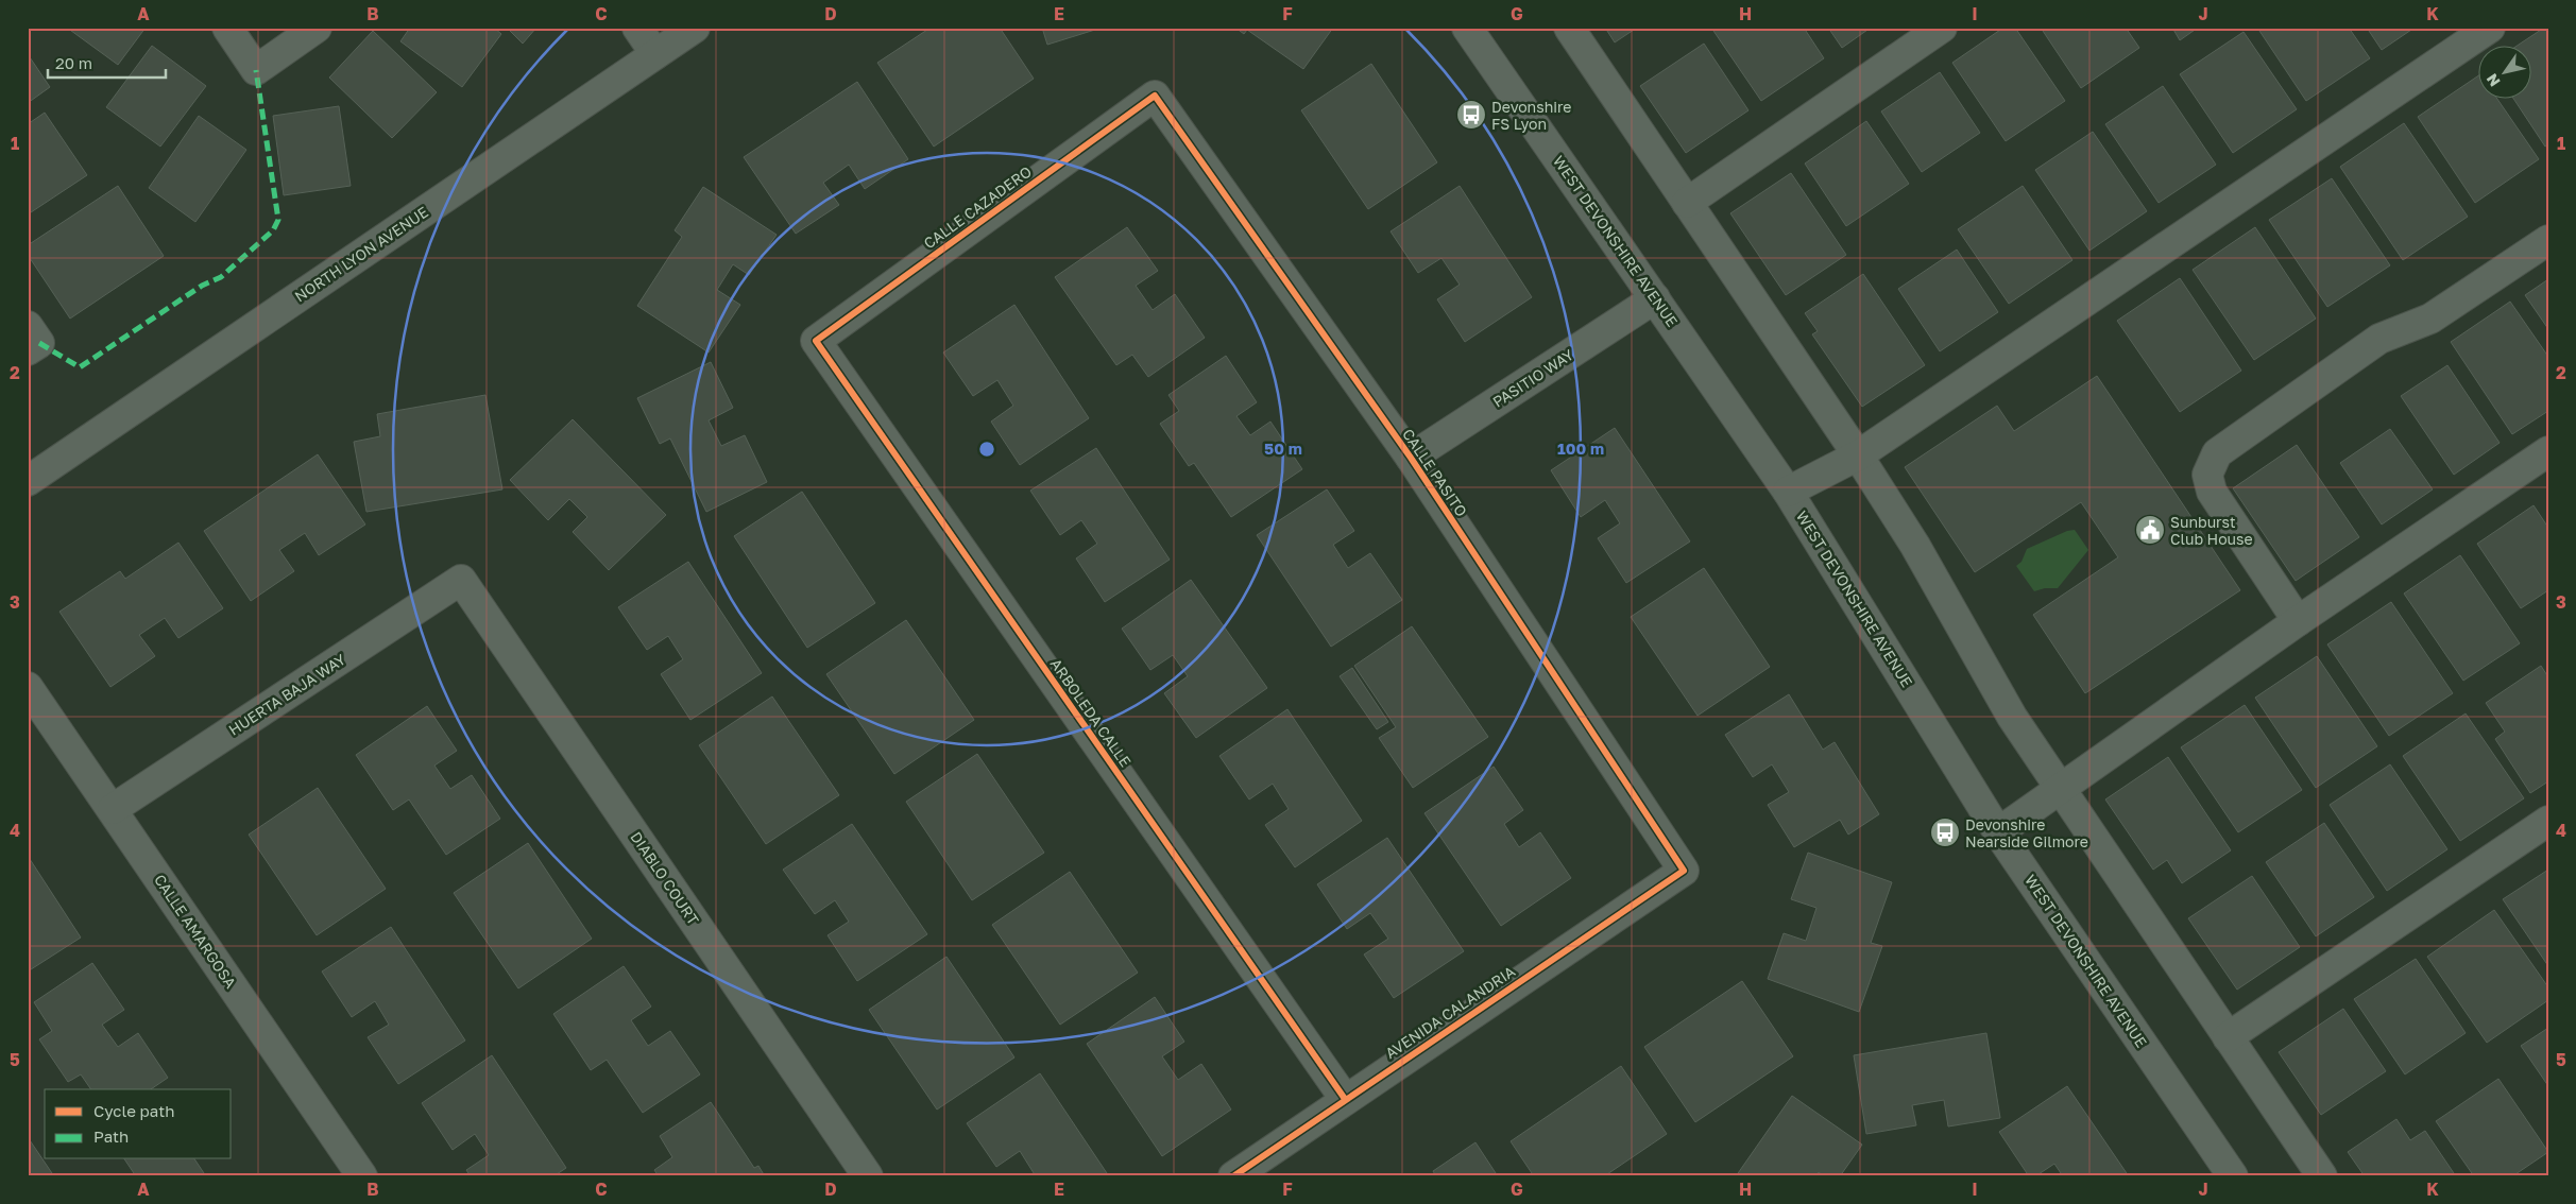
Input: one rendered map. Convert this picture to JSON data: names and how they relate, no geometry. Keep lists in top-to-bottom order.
{
  "streets": {
    "street": [
      "CALLE CAZADERO",
      "WEST DEVONSHIRE AVENUE",
      "NORTH LYON AVENUE",
      "PASITIO WAY",
      "CALLE PASITO",
      "HUERTA BAJA WAY",
      "ARBOLEDA CALLE",
      "DIABLO COURT",
      "CALLE AMARGOSA",
      "AVENIDA CALANDRIA"
    ]
  },
  "crossings": [
    ["CALLE CAZADERO", "CALLE PASITO"],
    ["CALLE CAZADERO", "ARBOLEDA CALLE"],
    ["WEST DEVONSHIRE AVENUE", "PASITIO WAY"],
    ["PASITIO WAY", "CALLE PASITO"],
    ["CALLE PASITO", "AVENIDA CALANDRIA"],
    ["HUERTA BAJA WAY", "DIABLO COURT"],
    ["HUERTA BAJA WAY", "CALLE AMARGOSA"],
    ["ARBOLEDA CALLE", "AVENIDA CALANDRIA"]
  ],
  "places": {
    "bus stop": ["Devonshire FS Lyon", "Devonshire Nearside Gilmore"],
    "public building": ["Sunburst Club House"]
  },
  "legend": ["Cycle path", "Path"],
  "scale_bar": "20 m",
  "north": "bottom left",
  "grid": {
    "columns": [
      "A",
      "B",
      "C",
      "D",
      "E",
      "F",
      "G",
      "H",
      "I",
      "J",
      "K"
    ],
    "rows": [
      "1",
      "2",
      "3",
      "4",
      "5"
    ]
  },
  "rings": ["50 m", "100 m"]
}
